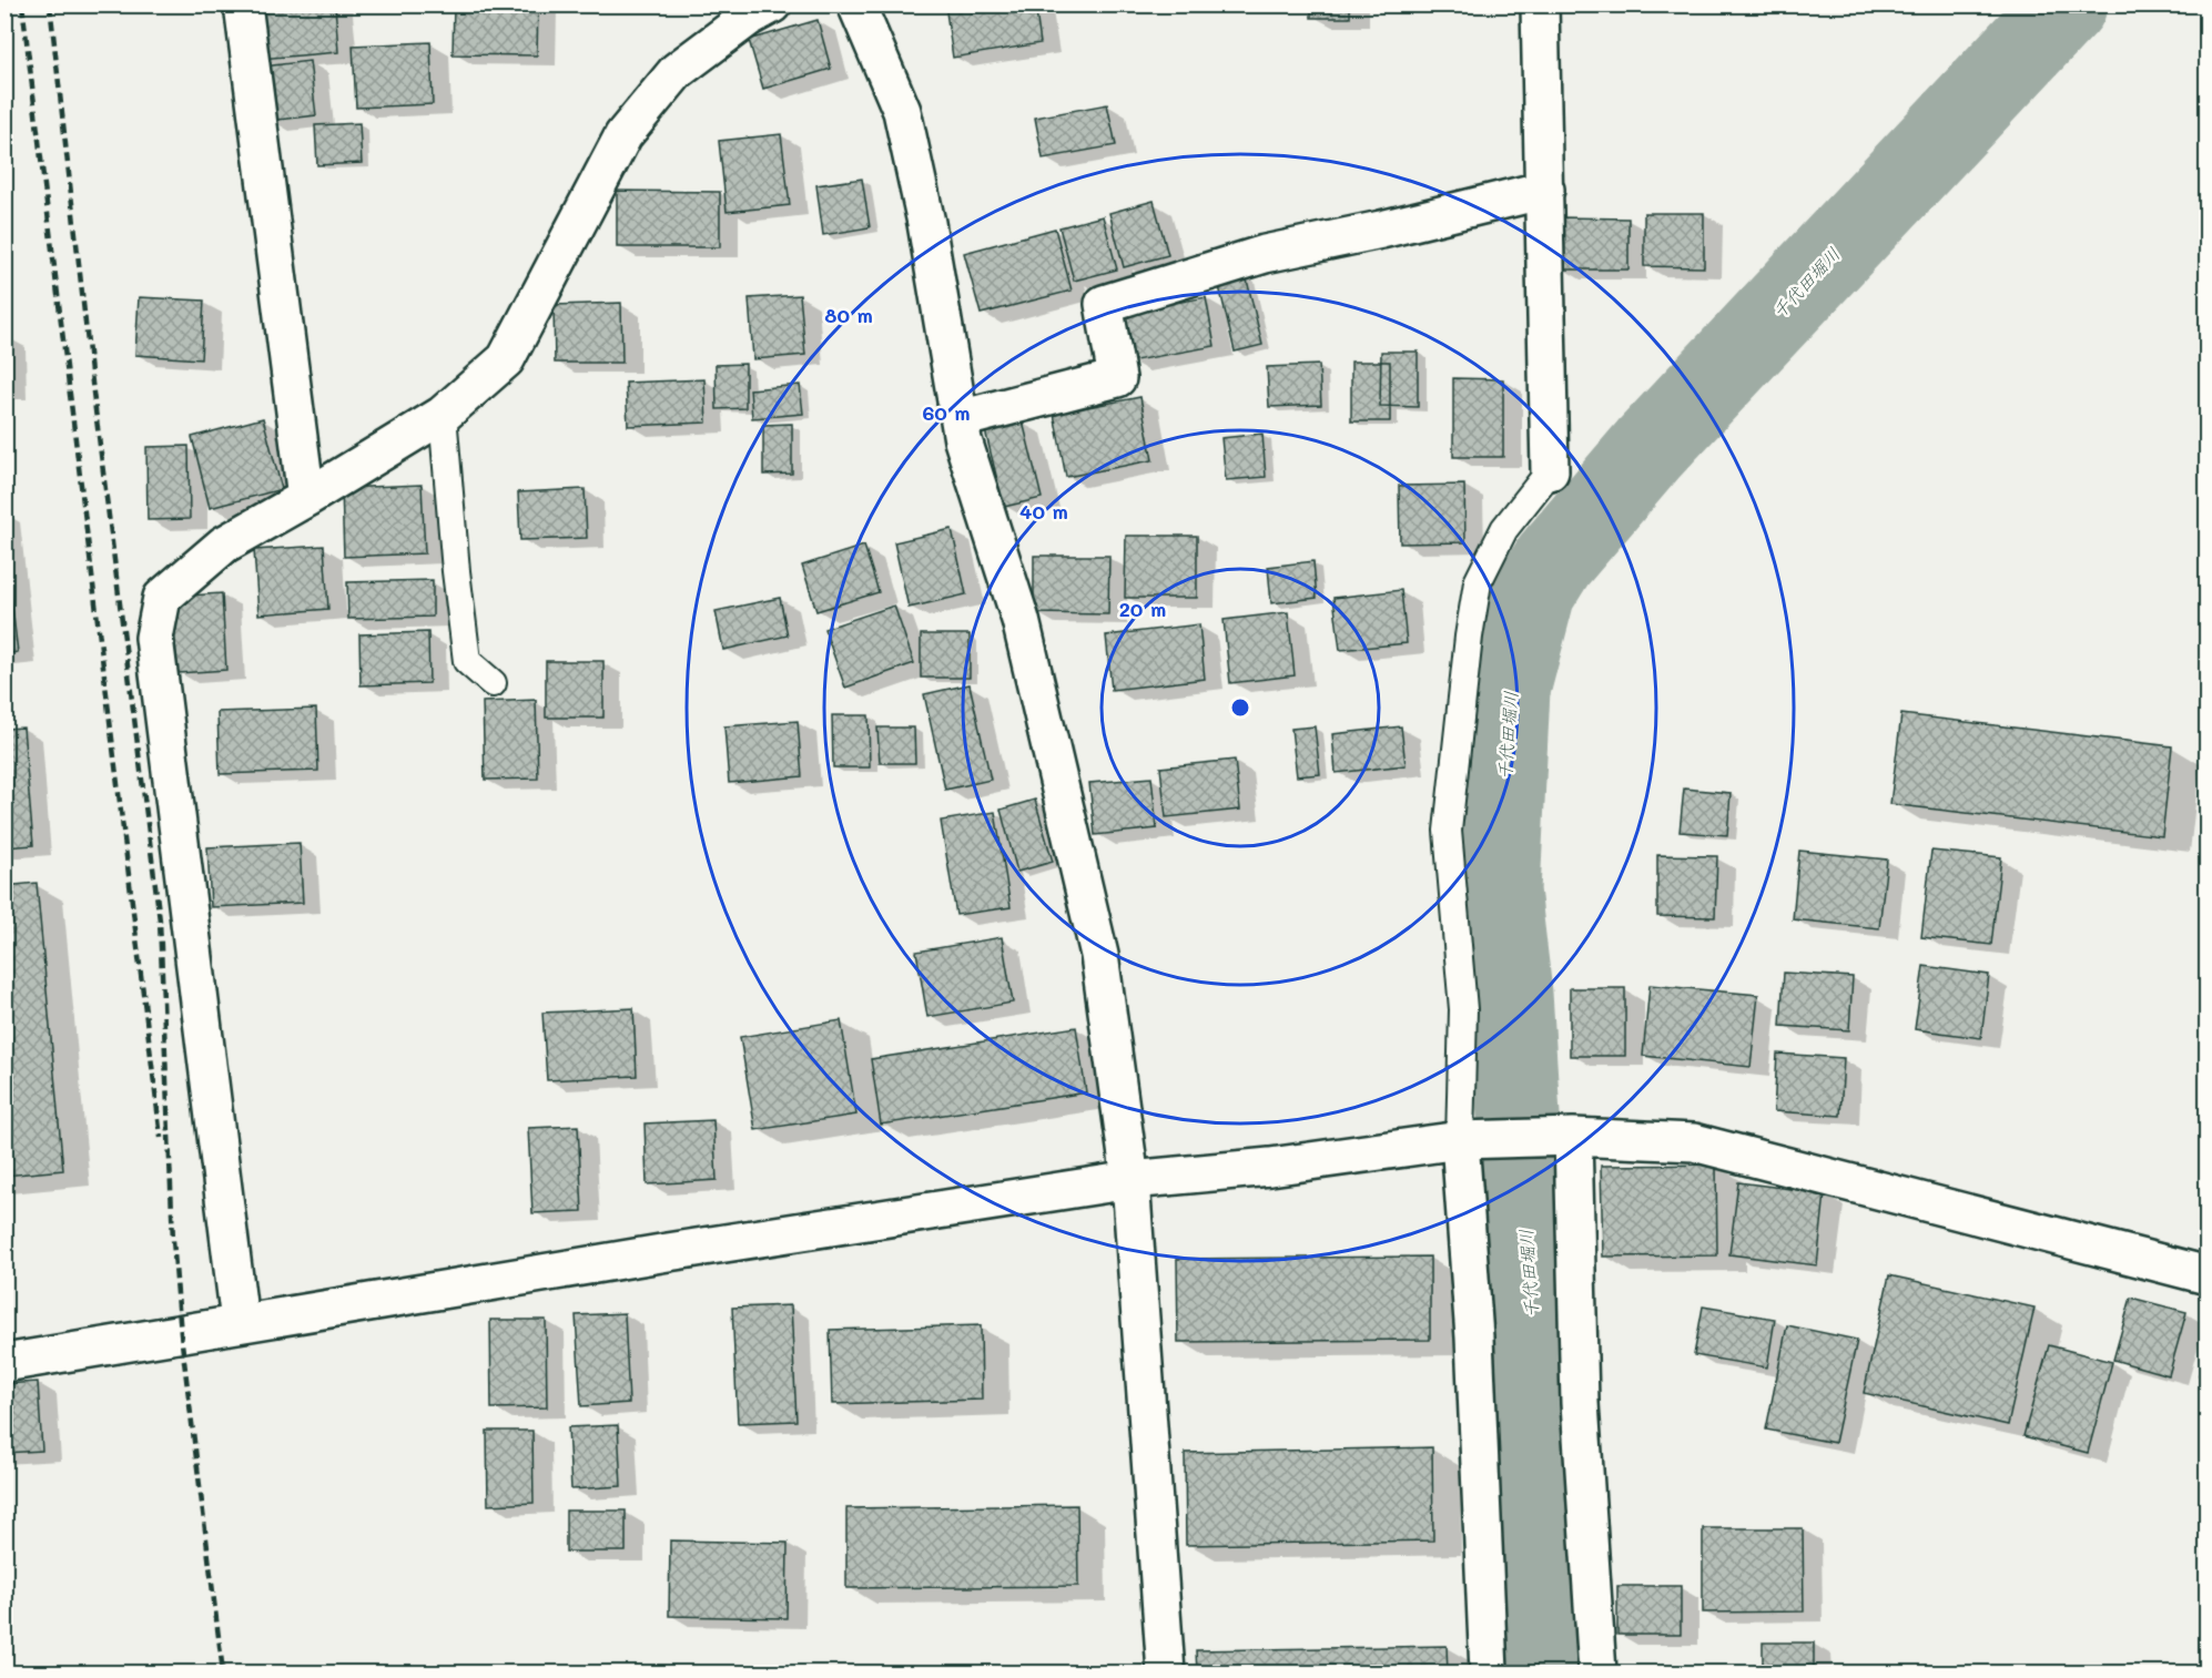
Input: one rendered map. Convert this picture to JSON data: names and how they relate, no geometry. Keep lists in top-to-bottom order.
{
  "water": ["千代田堀川"],
  "rings": [
    "80 m",
    "60 m",
    "40 m",
    "20 m"
  ]
}
